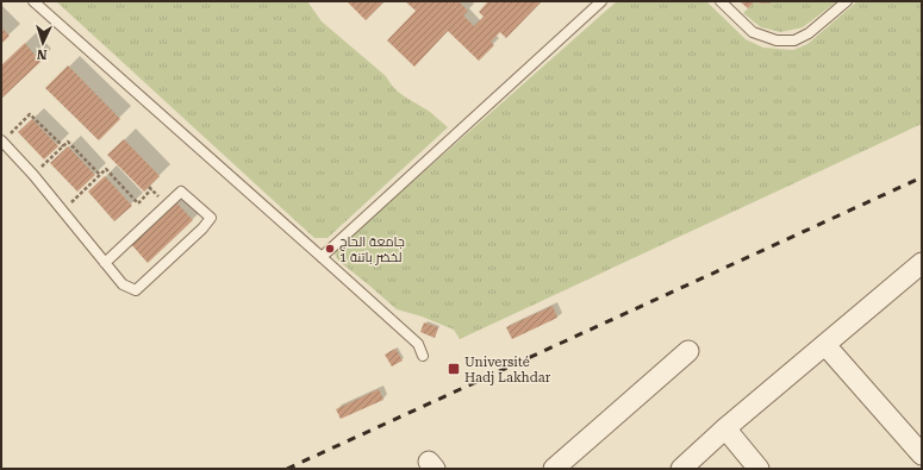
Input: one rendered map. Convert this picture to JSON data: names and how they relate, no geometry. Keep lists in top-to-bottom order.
{
  "places": {
    "other": ["جامعة الحاج لخضر باتنة 1"],
    "transit": ["Université Hadj Lakhdar"]
  },
  "north": "bottom"
}
